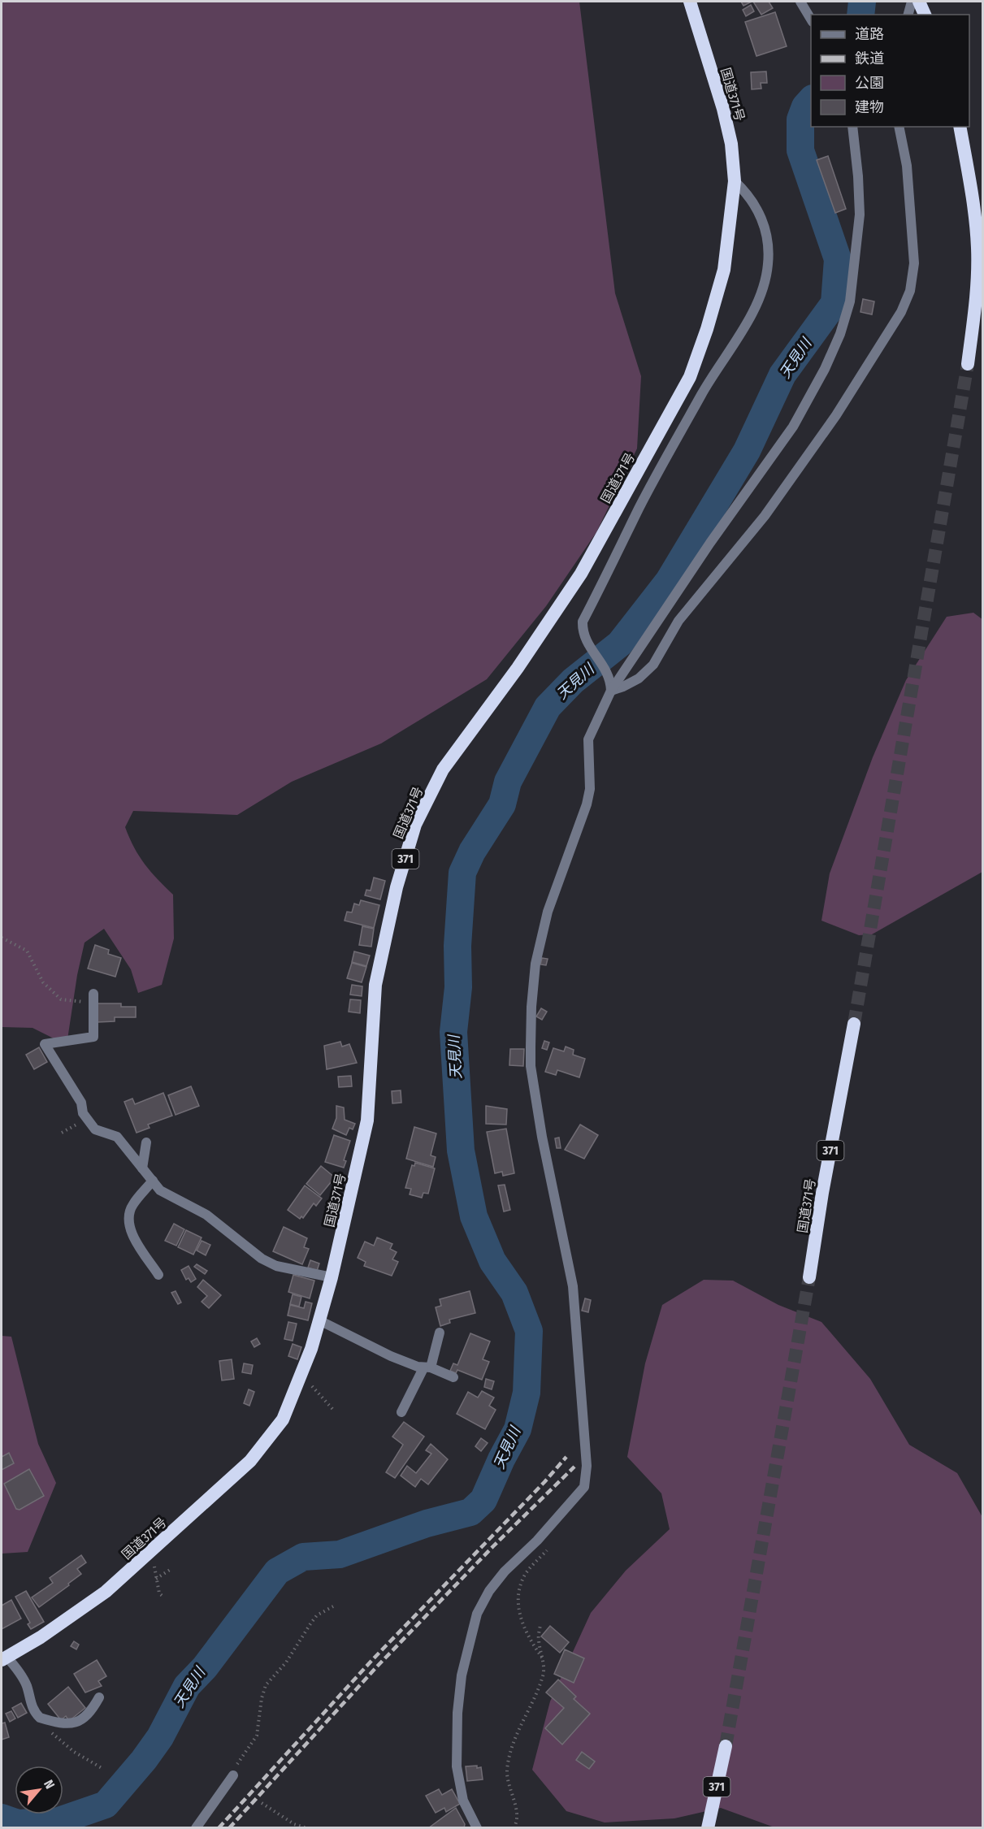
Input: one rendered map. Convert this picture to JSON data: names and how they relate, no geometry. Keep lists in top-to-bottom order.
{
  "streets": {
    "highway": ["国道371号", "371"]
  },
  "water": ["天見川"],
  "legend": [
    "道路",
    "鉄道",
    "公園",
    "建物"
  ],
  "north": "top right"
}
